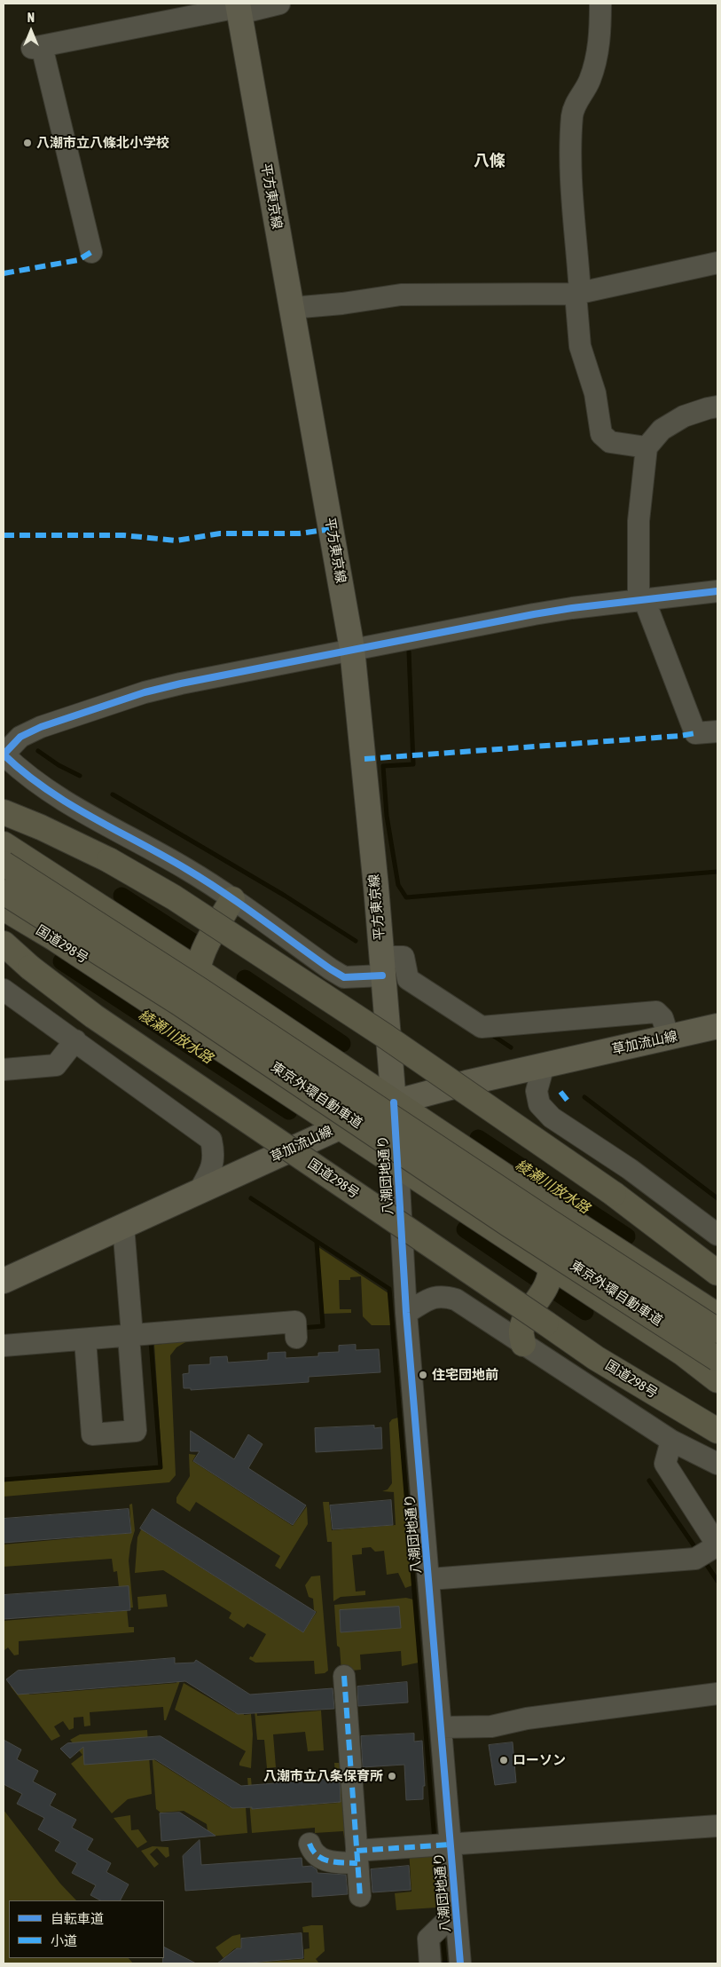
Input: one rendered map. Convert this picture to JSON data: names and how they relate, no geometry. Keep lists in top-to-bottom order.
{
  "streets": {
    "highway": ["国道298号", "東京外環自動車道"],
    "main road": ["平方東京線", "草加流山線"],
    "street": ["八潮団地通り"]
  },
  "crossings": [
    ["平方東京線", "草加流山線"],
    ["平方東京線", "八潮団地通り"],
    ["国道298号", "草加流山線"],
    ["国道298号", "八潮団地通り"],
    ["草加流山線", "八潮団地通り"]
  ],
  "districts": ["八條"],
  "water": ["綾瀬川放水路"],
  "places": [
    "八潮市立八條北小学校",
    "住宅団地前",
    "ローソン",
    "八潮市立八条保育所"
  ],
  "legend": ["自転車道", "小道"],
  "north": "top"
}
